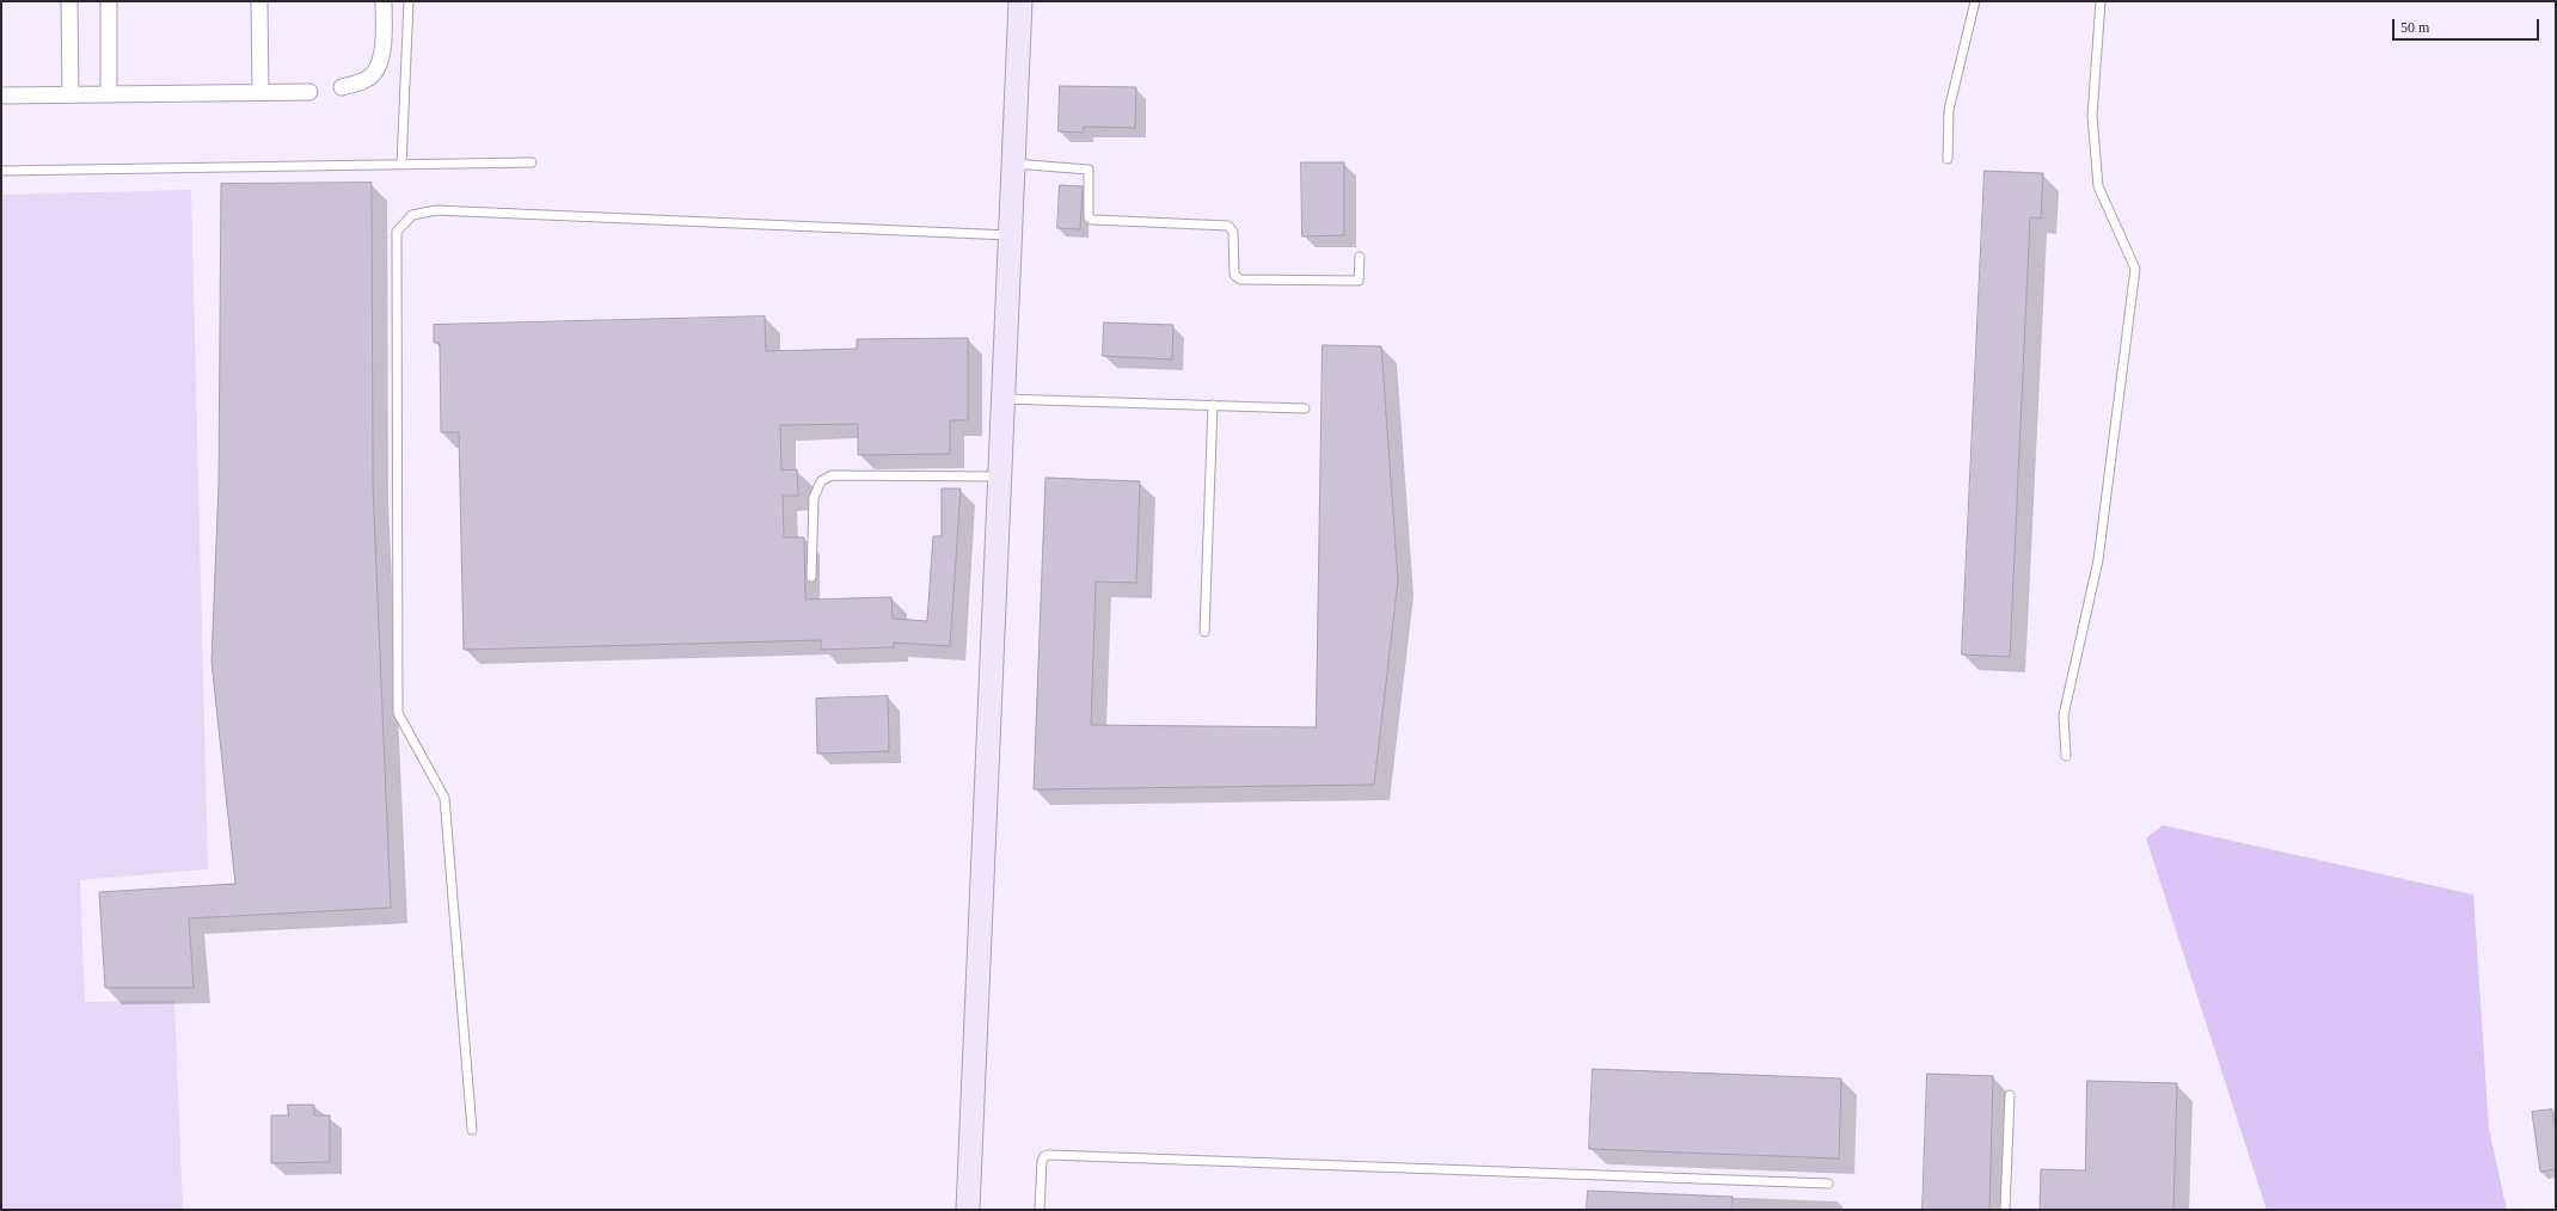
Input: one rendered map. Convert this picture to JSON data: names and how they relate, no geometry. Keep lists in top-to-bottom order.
{
  "scale_bar": "50 m"
}
